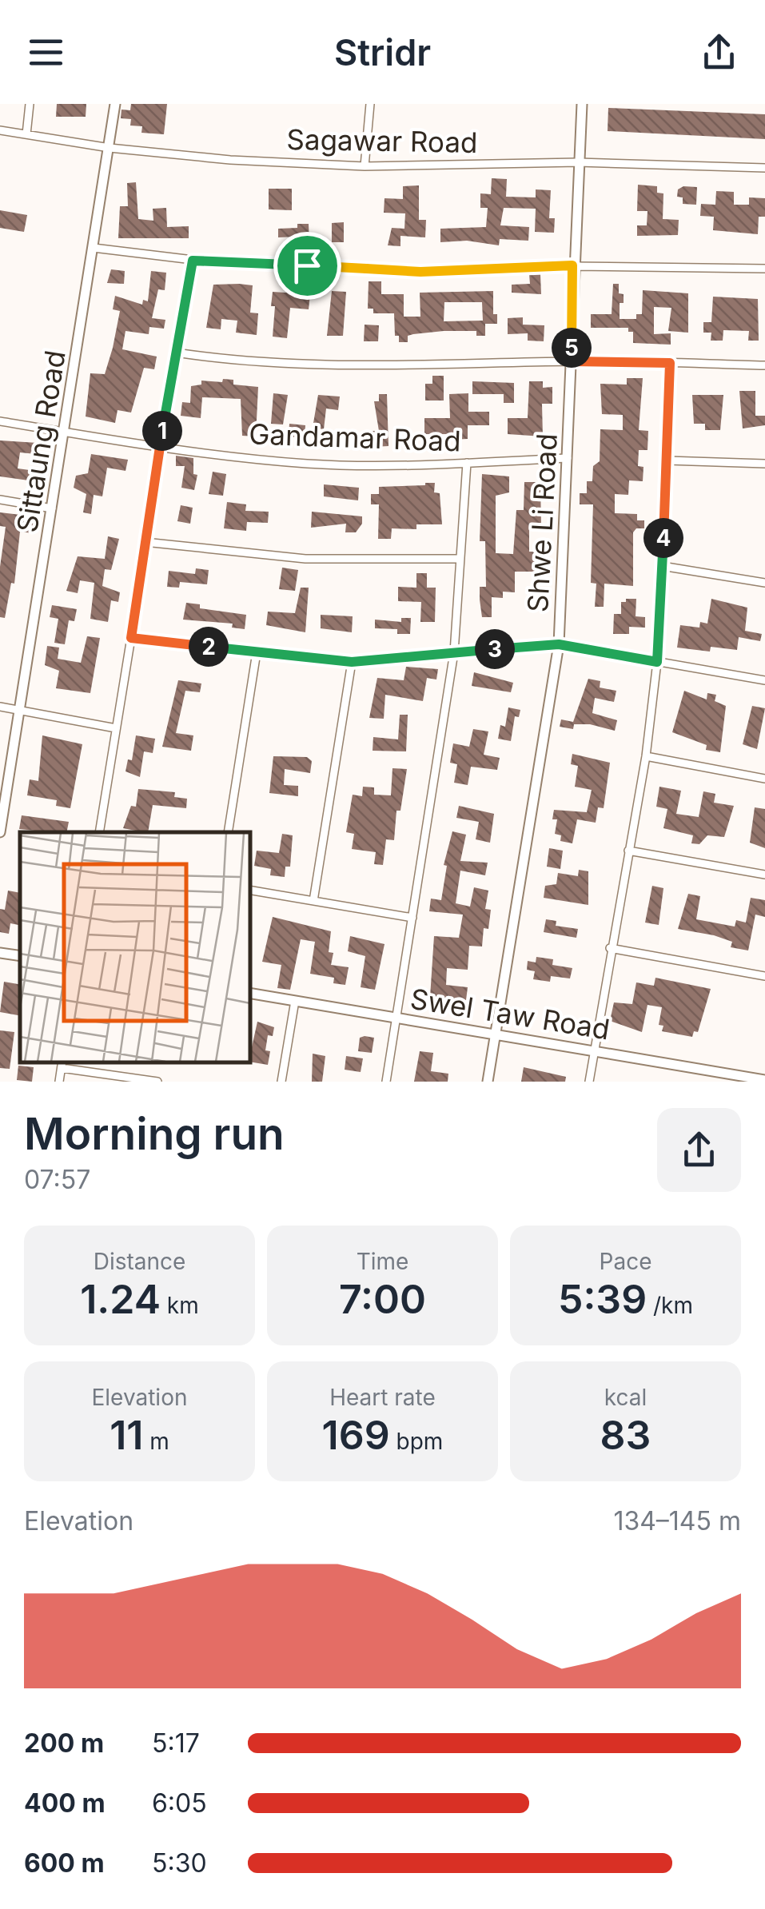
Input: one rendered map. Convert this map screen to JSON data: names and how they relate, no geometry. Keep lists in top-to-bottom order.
{
  "streets": {
    "street": [
      "Sagawar Road",
      "Gandamar Road",
      "Sittaung Road",
      "Shwe Li Road",
      "Swel Taw Road"
    ]
  },
  "crossings": [
    ["Sagawar Road", "Sittaung Road"],
    ["Sagawar Road", "Shwe Li Road"],
    ["Gandamar Road", "Sittaung Road"],
    ["Gandamar Road", "Shwe Li Road"],
    ["Shwe Li Road", "Swel Taw Road"]
  ],
  "page": {
    "header": "Stridr",
    "pins": [
      "5",
      "1",
      "4",
      "2",
      "3"
    ],
    "heading": ["Morning run", "07:57"],
    "stats": [
      ["Distance", "1.24 km"],
      ["Time", "7:00"],
      ["Pace", "5:39 /km"],
      ["Elevation", "11 m"],
      ["Heart rate", "169 bpm"],
      ["kcal", "83"]
    ],
    "chart": ["Elevation", "134–145 m"],
    "list": [
      {
        "name": "200 m",
        "note": "5:17"
      },
      {
        "name": "400 m",
        "note": "6:05"
      },
      {
        "name": "600 m",
        "note": "5:30"
      }
    ]
  }
}
